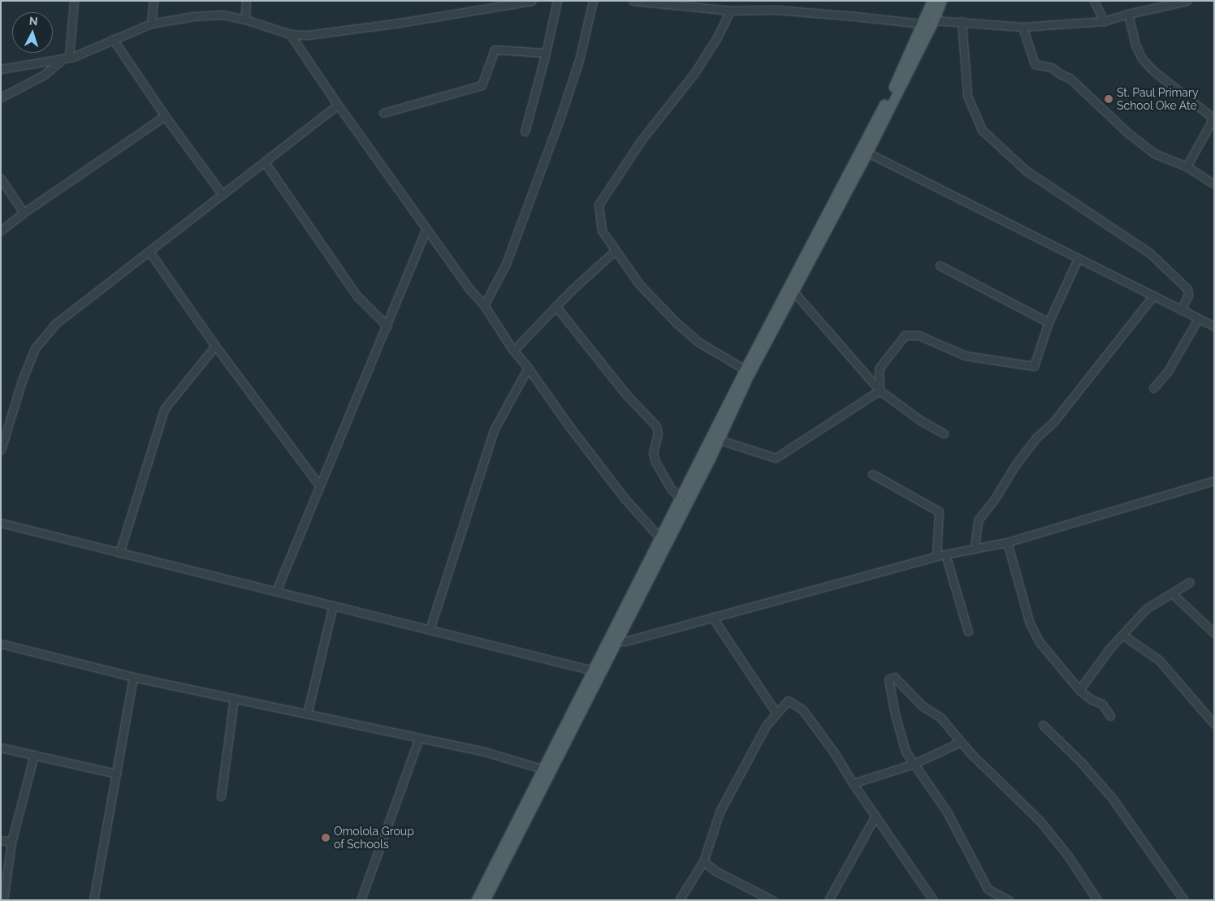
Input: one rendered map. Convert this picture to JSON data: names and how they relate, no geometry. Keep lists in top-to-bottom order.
{
  "places": ["St. Paul Primary School Oke Ate", "Omolola Group of Schools"],
  "north": "top"
}
